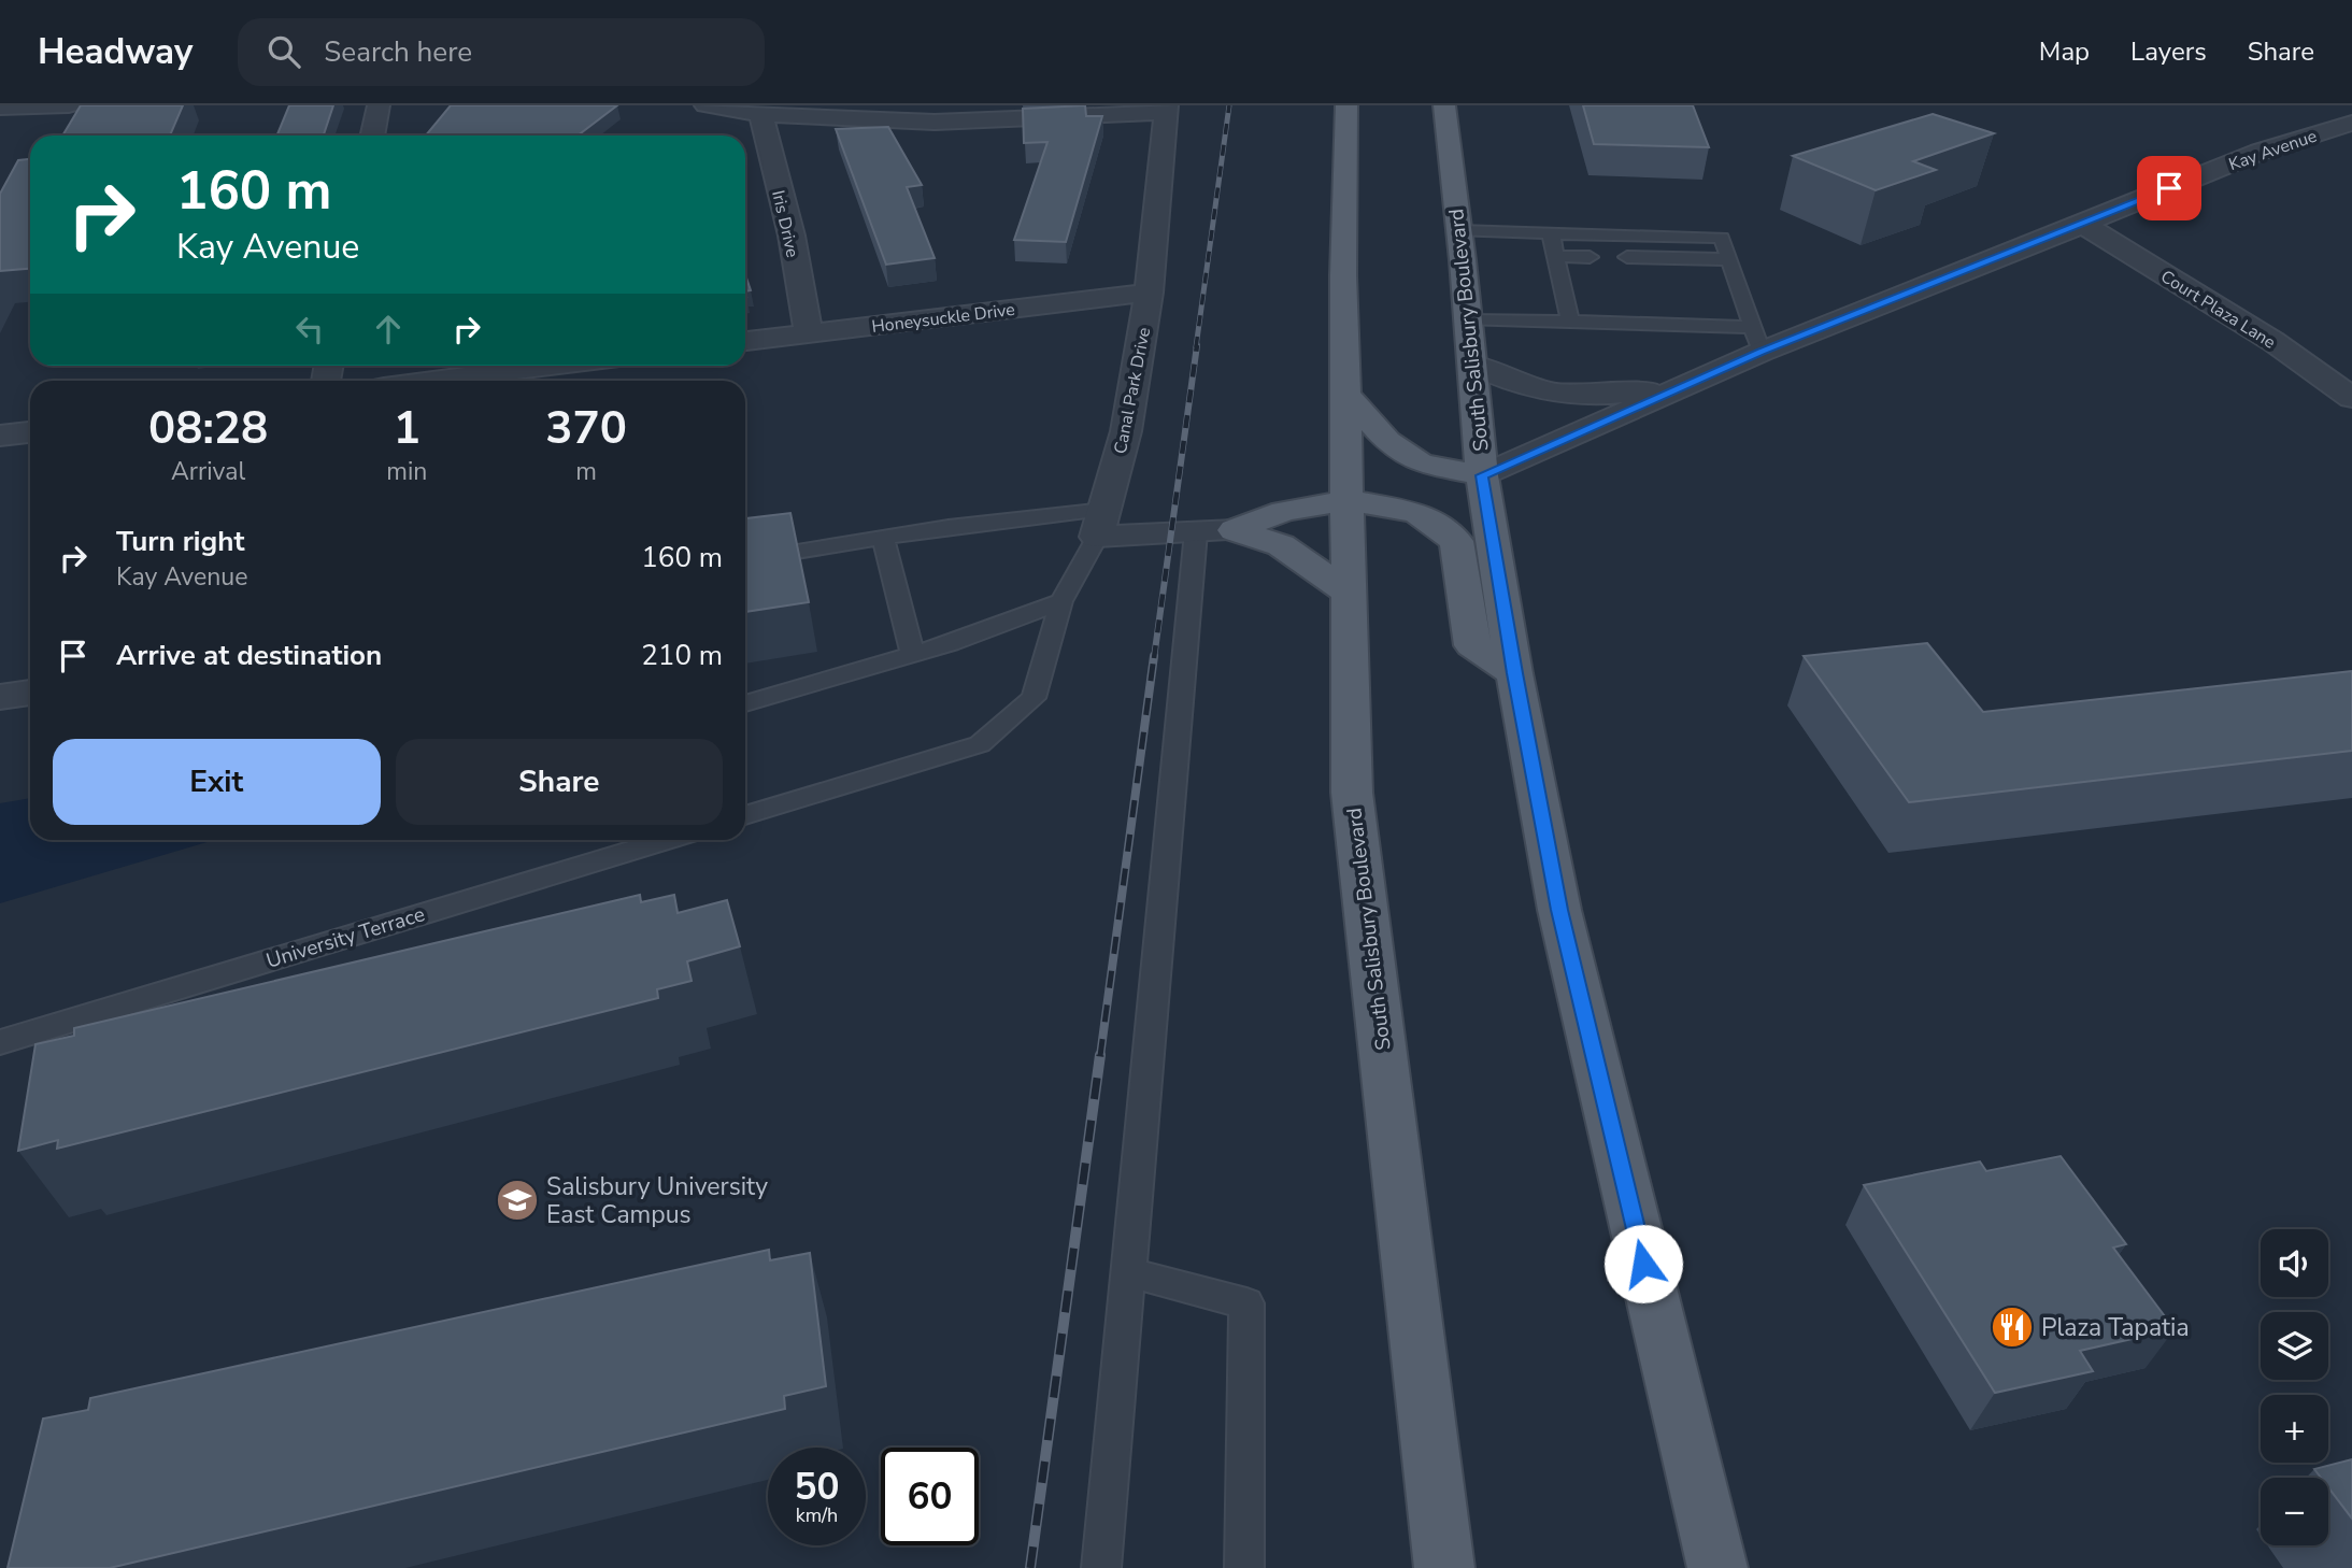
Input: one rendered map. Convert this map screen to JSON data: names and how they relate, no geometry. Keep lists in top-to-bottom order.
{
  "streets": {
    "main road": ["South Salisbury Boulevard"],
    "street": [
      "Kay Avenue",
      "Iris Drive",
      "Court Plaza Lane",
      "Honeysuckle Drive",
      "Canal Park Drive"
    ],
    "lane": ["University Terrace"]
  },
  "crossings": [
    ["Kay Avenue", "Court Plaza Lane"],
    ["Kay Avenue", "South Salisbury Boulevard"],
    ["Iris Drive", "Honeysuckle Drive"],
    ["Honeysuckle Drive", "Canal Park Drive"]
  ],
  "places": {
    "school or university": ["Salisbury University East Campus"],
    "restaurant": ["Plaza Tapatia"]
  },
  "page": {
    "header": "Headway",
    "search": "Search here",
    "nav": ["Map", "Layers", "Share"],
    "turn": ["160 m", "Kay Avenue"],
    "eta": [
      "08:28",
      "Arrival",
      "1",
      "min",
      "370",
      "m"
    ],
    "list": [
      {
        "name": "Turn right",
        "note": "Kay Avenue",
        "value": "160 m"
      },
      {
        "name": "Arrive at destination",
        "value": "210 m"
      }
    ],
    "buttons": ["Exit", "Share"],
    "map_buttons": ["+", "−"],
    "speed": "50 km/h",
    "limit": "60"
  }
}
